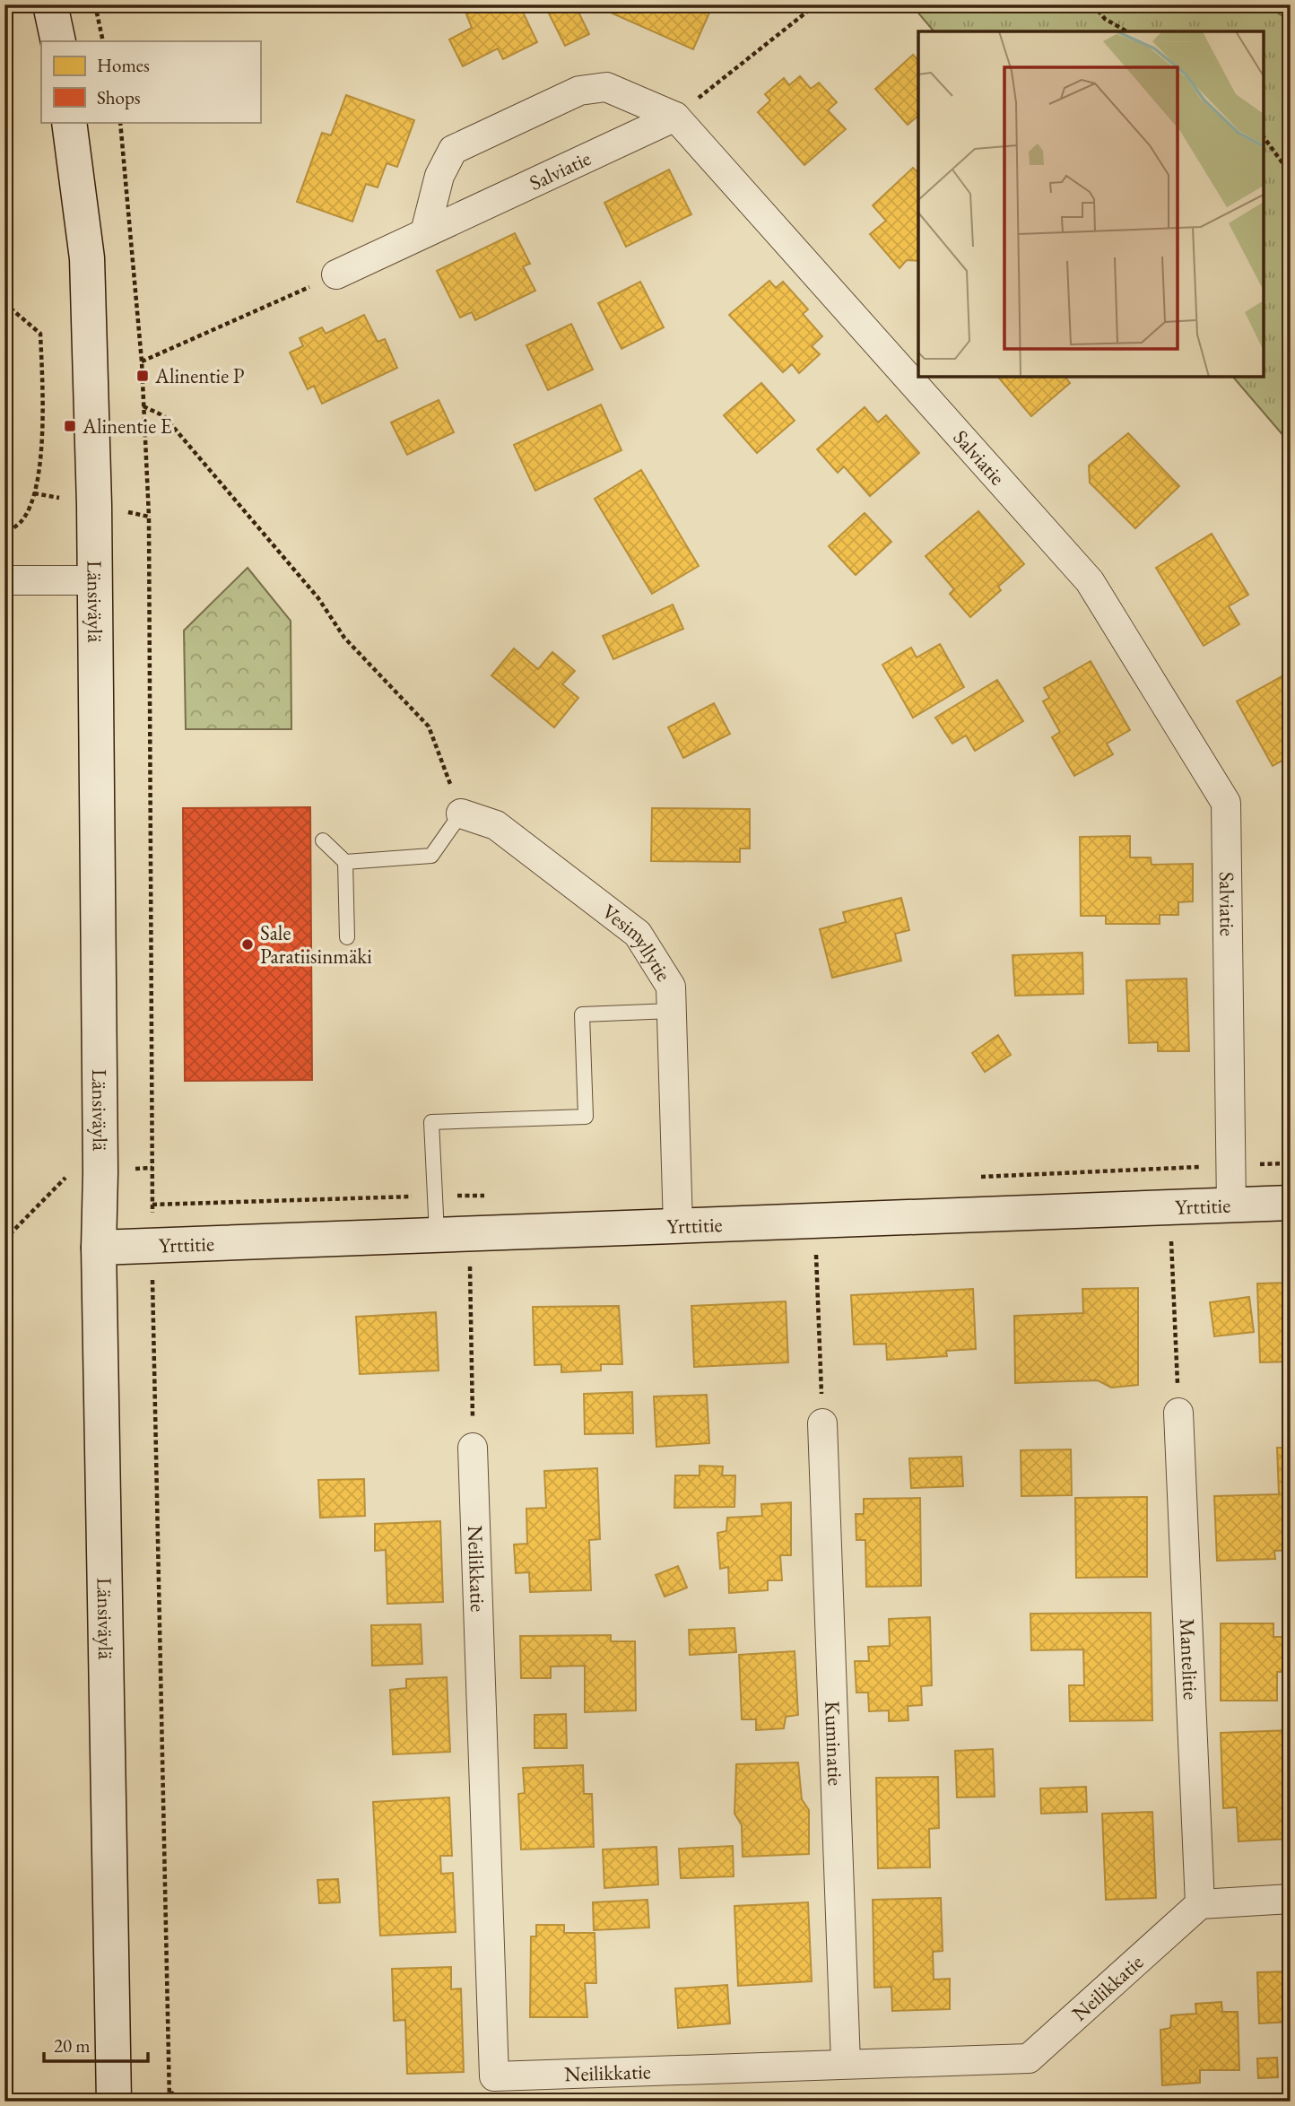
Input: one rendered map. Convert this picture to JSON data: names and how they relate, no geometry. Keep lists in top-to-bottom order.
{
  "streets": {
    "main road": ["Länsiväylä", "Yrttitie"],
    "street": [
      "Salviatie",
      "Vesimyllytie",
      "Neilikkatie",
      "Mantelitie",
      "Kuminatie"
    ]
  },
  "crossings": [
    ["Salviatie", "Yrttitie"],
    ["Länsiväylä", "Yrttitie"],
    ["Vesimyllytie", "Yrttitie"],
    ["Neilikkatie", "Mantelitie"],
    ["Neilikkatie", "Kuminatie"]
  ],
  "places": {
    "transit": ["Alinentie P", "Alinentie E"],
    "other": ["Sale Paratiisinmäki"]
  },
  "legend": ["Homes", "Shops"],
  "scale_bar": "20 m"
}
